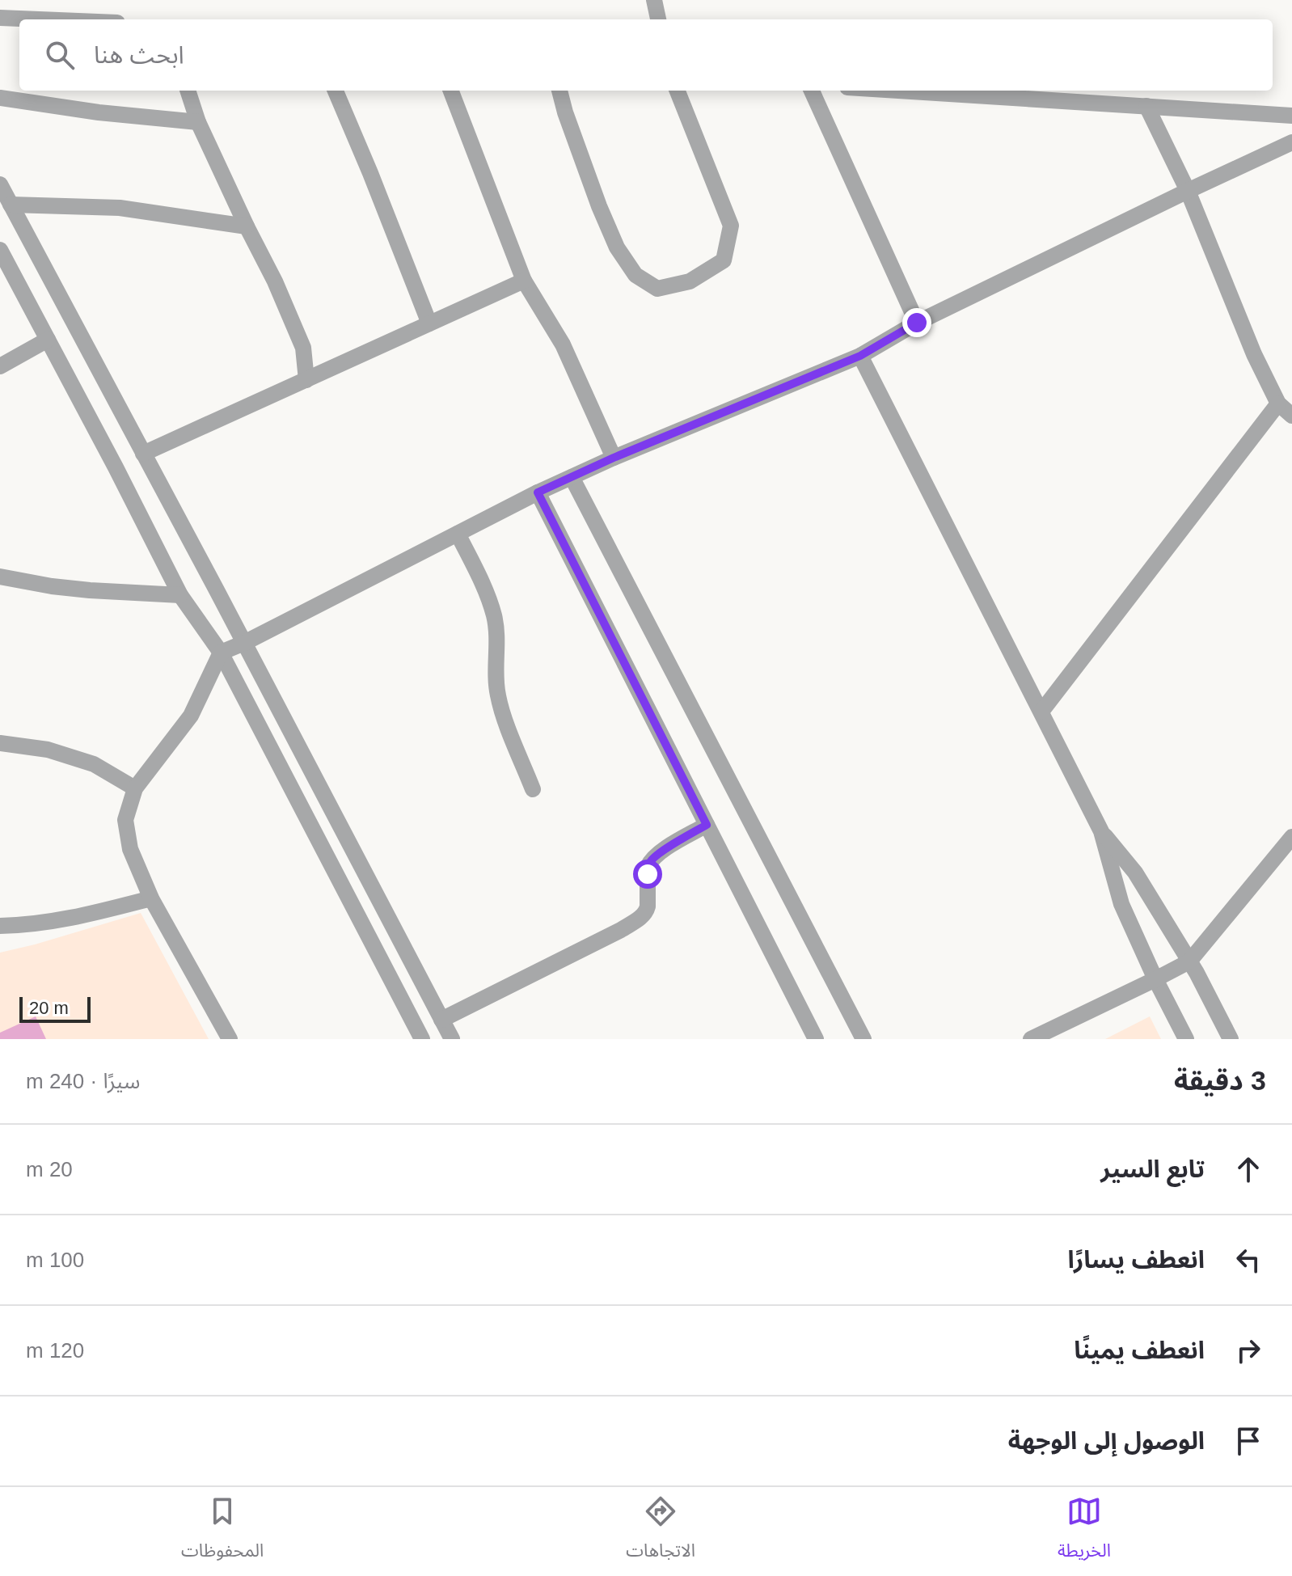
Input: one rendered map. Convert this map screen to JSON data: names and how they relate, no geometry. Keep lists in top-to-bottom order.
{
  "scale_bar": "20 m",
  "page": {
    "search": "ابحث هنا",
    "scale": "20 m",
    "heading": ["3 دقيقة", "سيرًا · 240 m"],
    "list": [
      ["تابع السير", "20 m"],
      ["انعطف يسارًا", "100 m"],
      ["انعطف يمينًا", "120 m"],
      "الوصول إلى الوجهة"
    ],
    "nav": ["الخريطة", "الاتجاهات", "المحفوظات"]
  }
}
